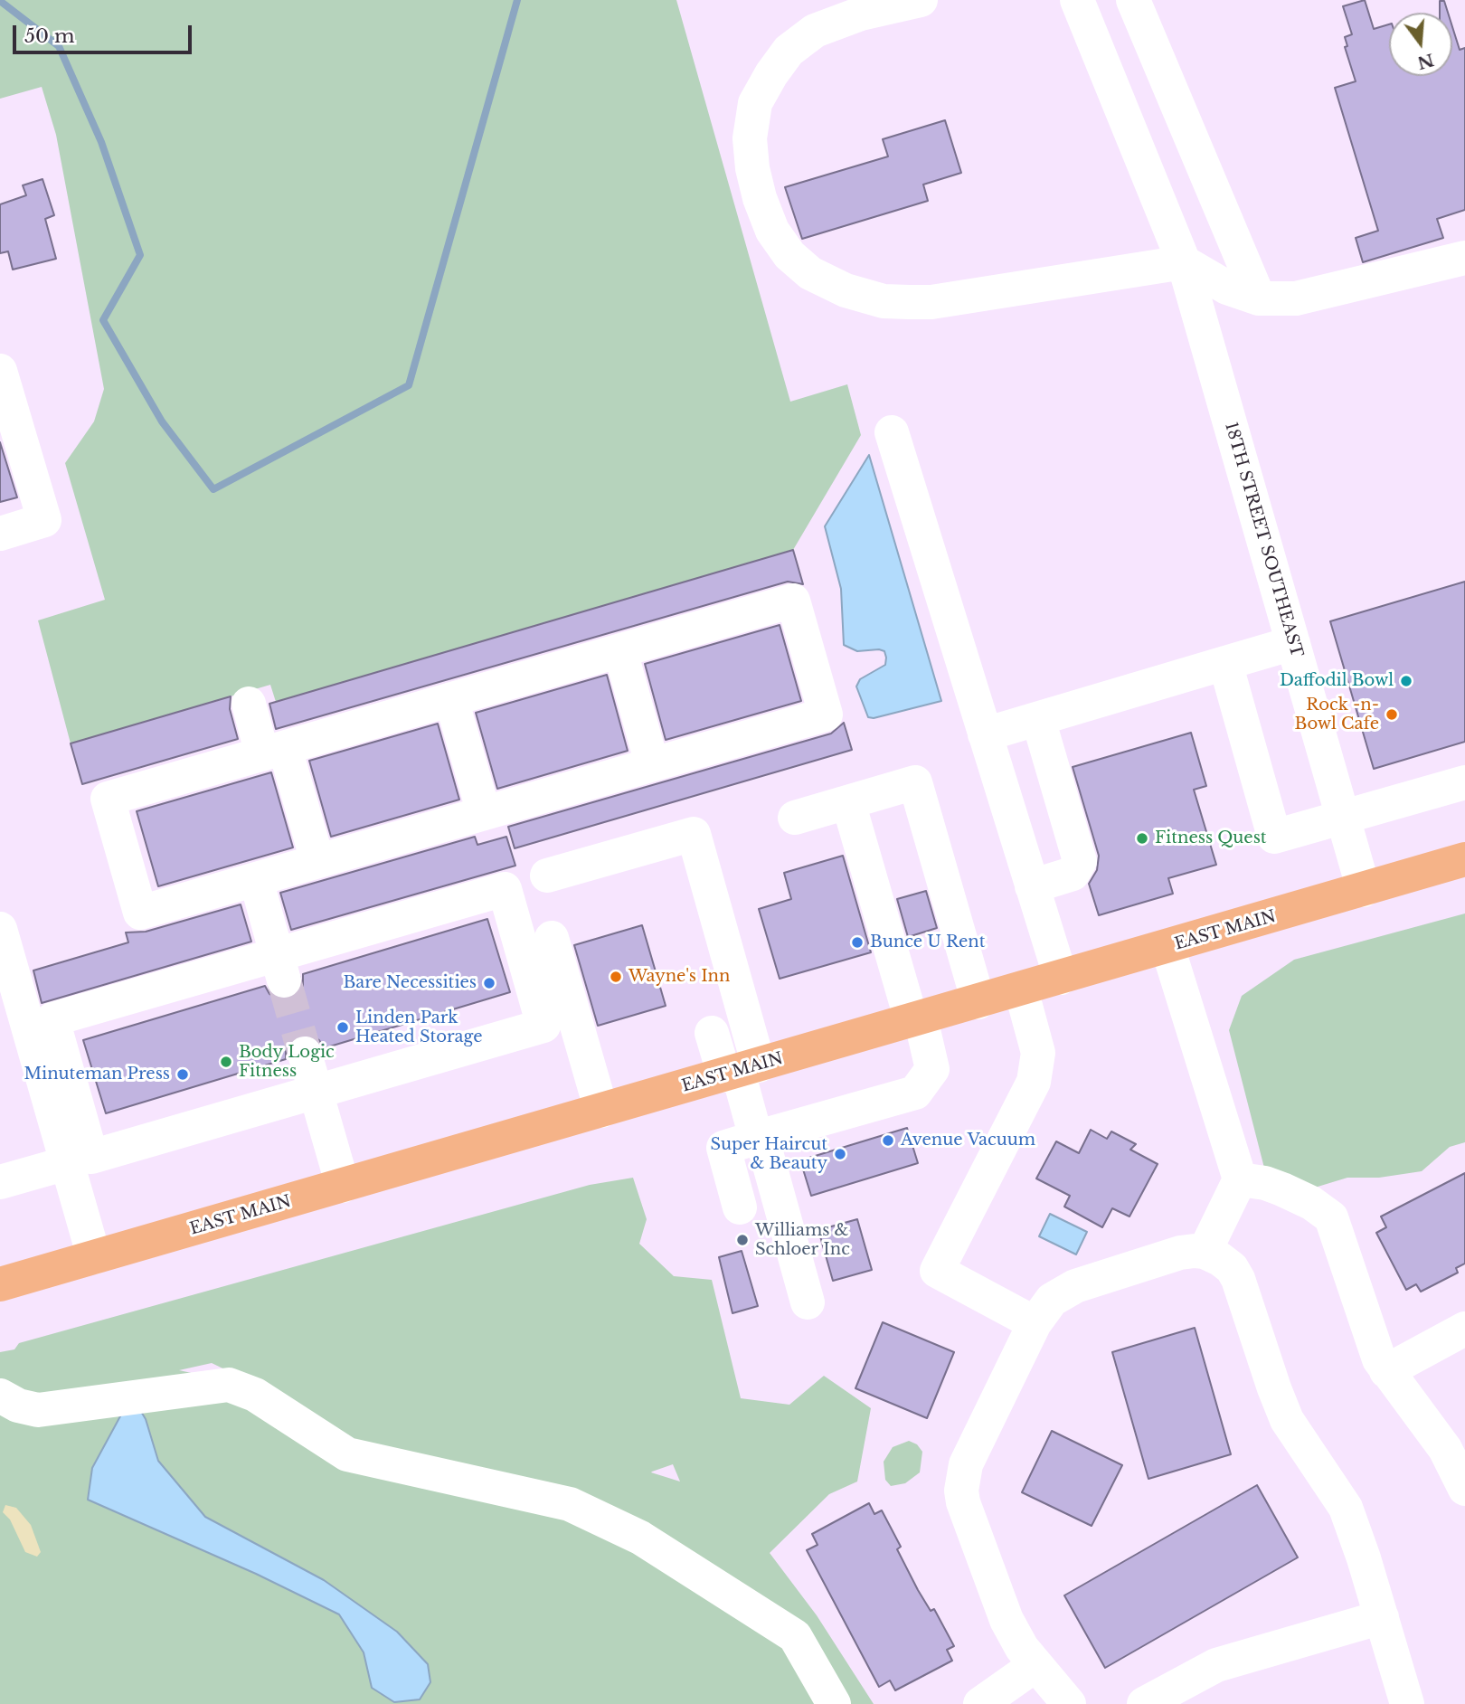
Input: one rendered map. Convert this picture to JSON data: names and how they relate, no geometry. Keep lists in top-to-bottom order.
{
  "streets": {
    "main road": ["EAST MAIN"],
    "street": ["18TH STREET SOUTHEAST"]
  },
  "crossings": [
    ["18TH STREET SOUTHEAST", "EAST MAIN"]
  ],
  "places": [
    "Daffodil Bowl",
    "Rock -n- Bowl Cafe",
    "Fitness Quest",
    "Bunce U Rent",
    "Wayne's Inn",
    "Bare Necessities",
    "Linden Park Heated Storage",
    "Body Logic Fitness",
    "Minuteman Press",
    "Avenue Vacuum",
    "Super Haircut & Beauty",
    "Williams & Schloer Inc"
  ],
  "scale_bar": "50 m",
  "north": "bottom"
}
